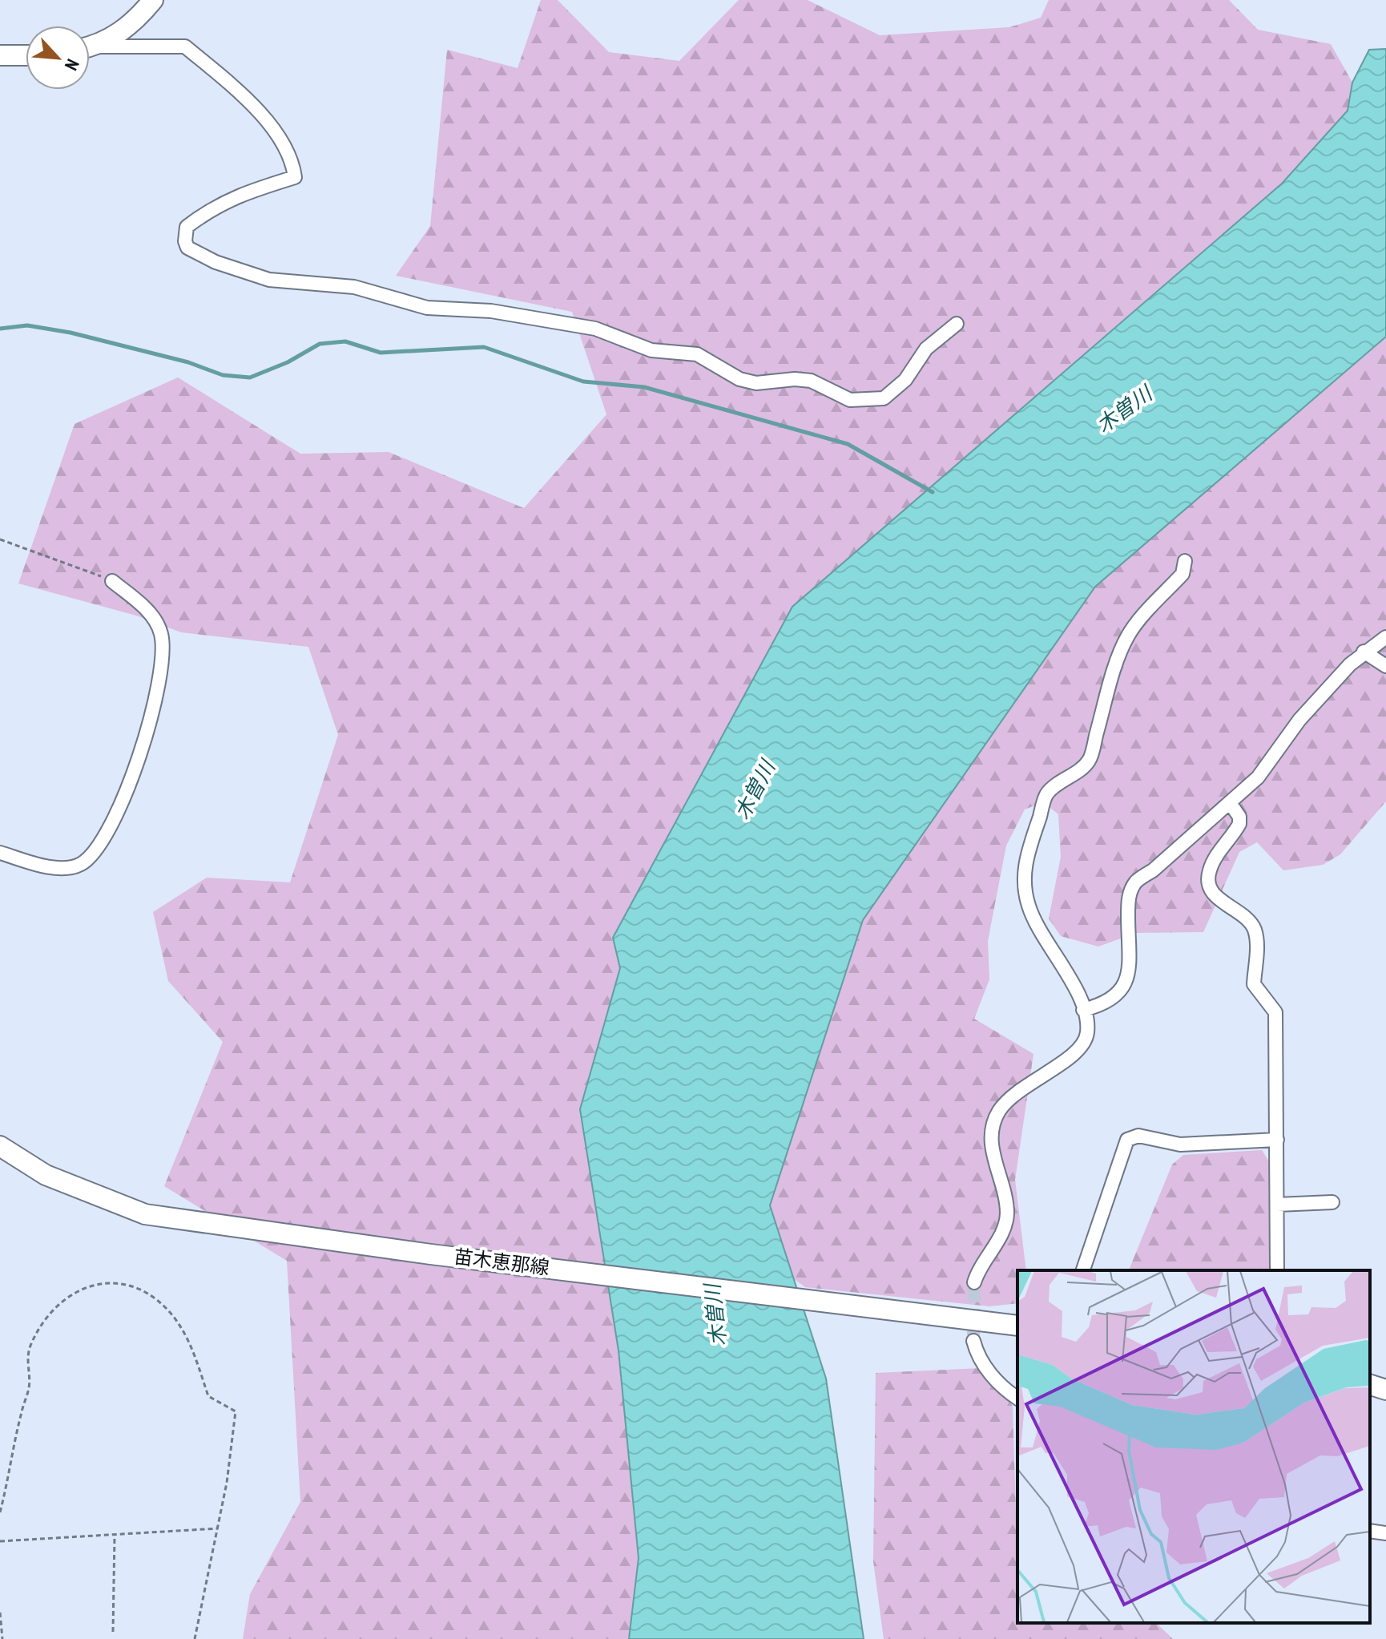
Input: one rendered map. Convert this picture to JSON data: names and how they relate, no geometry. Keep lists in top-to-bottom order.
{
  "streets": {
    "main road": ["苗木恵那線"]
  },
  "water": ["木曽川"],
  "north": "bottom right"
}
